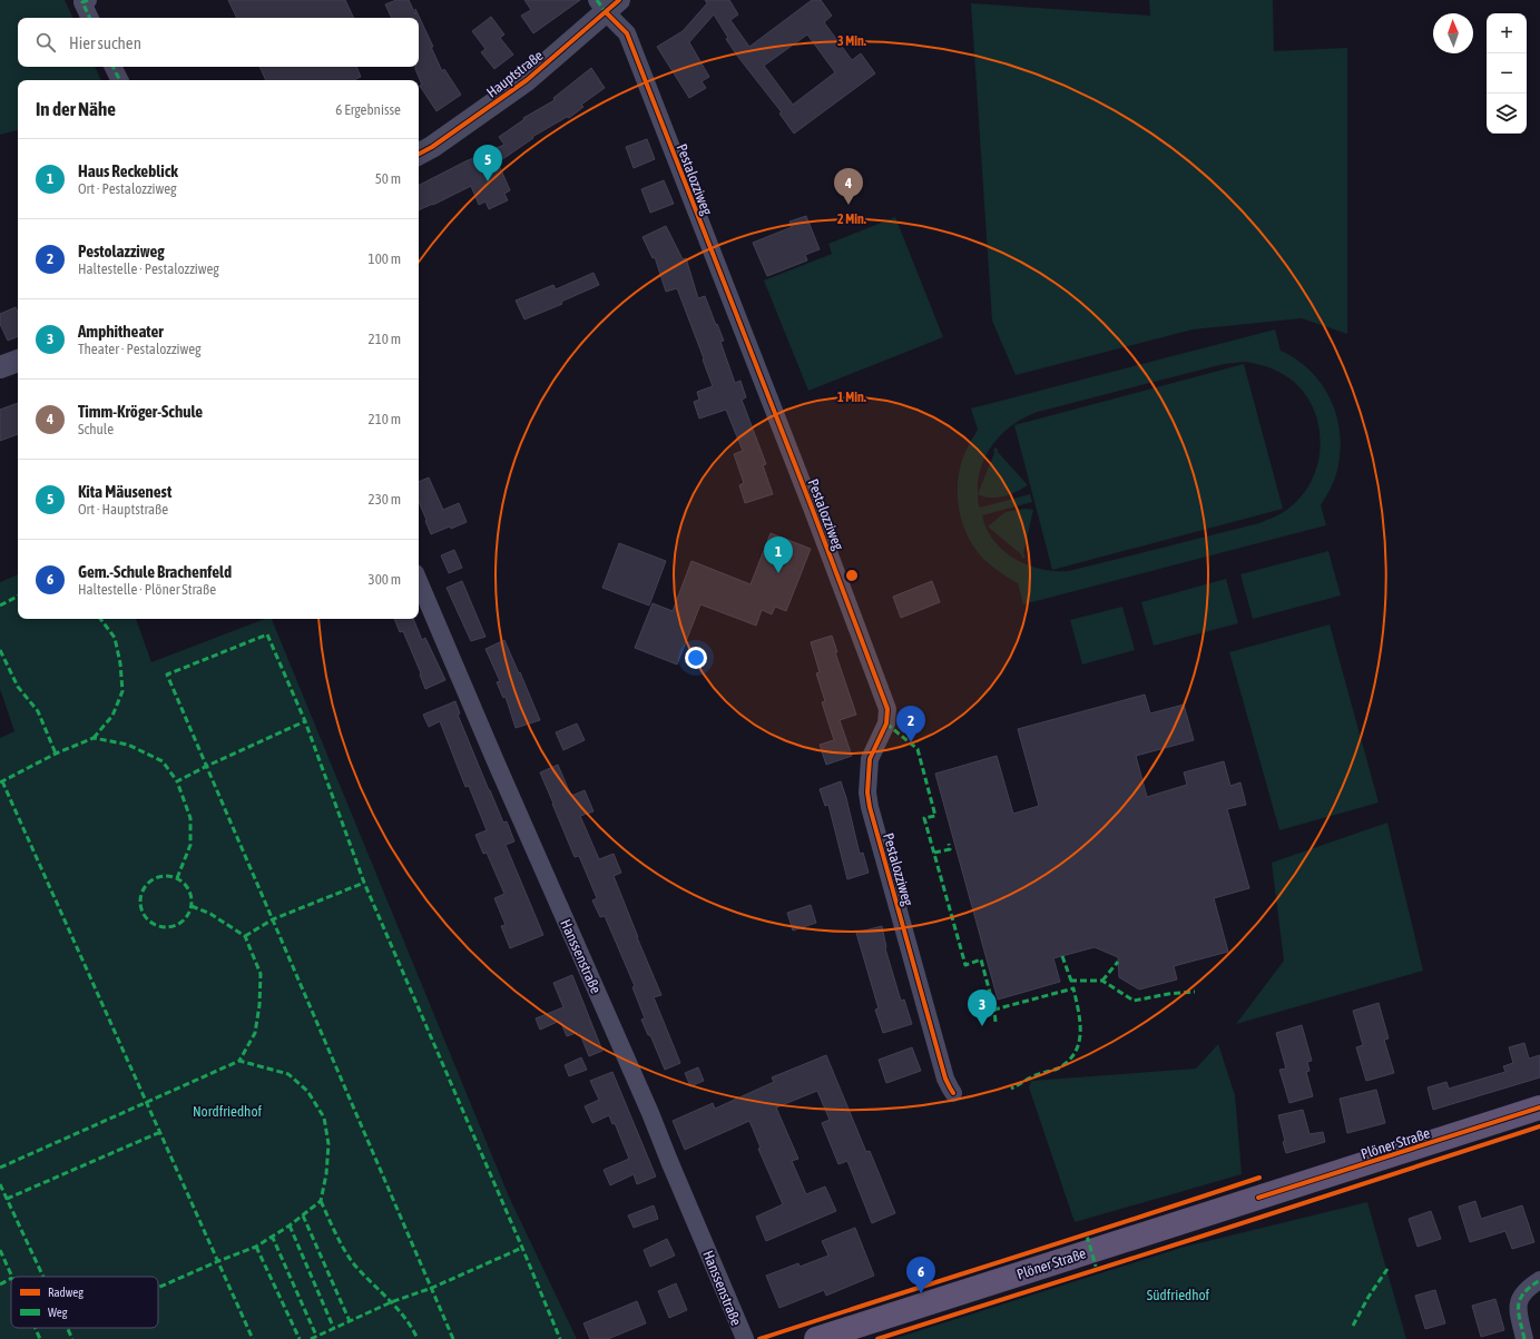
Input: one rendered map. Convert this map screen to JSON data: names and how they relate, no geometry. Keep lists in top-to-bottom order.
{
  "streets": {
    "main road": ["Plöner Straße"],
    "street": ["Hauptstraße", "Pestalozziweg", "Hanssenstraße"]
  },
  "crossings": [
    ["Hauptstraße", "Pestalozziweg"]
  ],
  "parks": ["Nordfriedhof", "Südfriedhof"],
  "legend": ["Radweg", "Weg"],
  "north": "top",
  "page": {
    "map_buttons": ["+", "−"],
    "search": "Hier suchen",
    "heading": ["In der Nähe", "6 Ergebnisse"],
    "list": [
      {
        "mark": "1",
        "name": "Haus Reckeblick",
        "note": "Ort · Pestalozziweg",
        "value": "50 m"
      },
      {
        "mark": "2",
        "name": "Pestolazziweg",
        "note": "Haltestelle · Pestalozziweg",
        "value": "100 m"
      },
      {
        "mark": "3",
        "name": "Amphitheater",
        "note": "Theater · Pestalozziweg",
        "value": "210 m"
      },
      {
        "mark": "4",
        "name": "Timm-Kröger-Schule",
        "note": "Schule",
        "value": "210 m"
      },
      {
        "mark": "5",
        "name": "Kita Mäusenest",
        "note": "Ort · Hauptstraße",
        "value": "230 m"
      },
      {
        "mark": "6",
        "name": "Gem.-Schule Brachenfeld",
        "note": "Haltestelle · Plöner Straße",
        "value": "300 m"
      }
    ],
    "pins": [
      "5",
      "4",
      "1",
      "2",
      "3",
      "6"
    ]
  },
  "rings": ["3 Min.", "2 Min.", "1 Min."]
}
